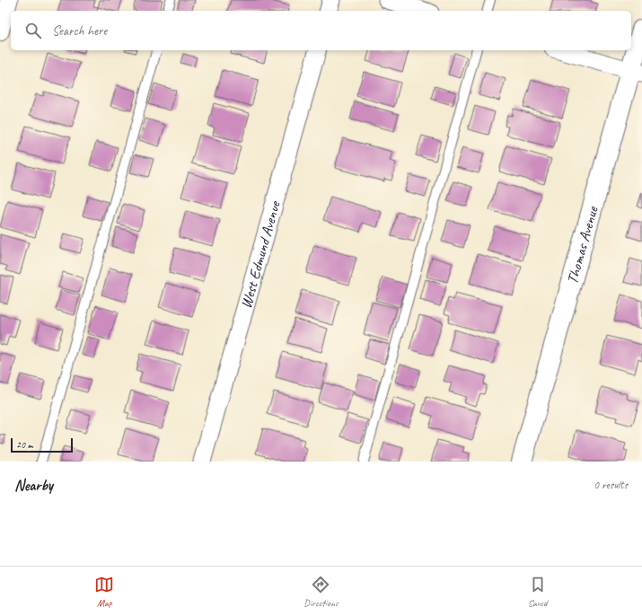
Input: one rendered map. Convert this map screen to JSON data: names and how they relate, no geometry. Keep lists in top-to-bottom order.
{
  "streets": {
    "street": ["Thomas Avenue", "West Edmund Avenue"]
  },
  "scale_bar": "20 m",
  "page": {
    "search": "Search here",
    "scale": "20 m",
    "heading": ["Nearby", "0 results"],
    "nav": ["Map", "Directions", "Saved"]
  }
}
